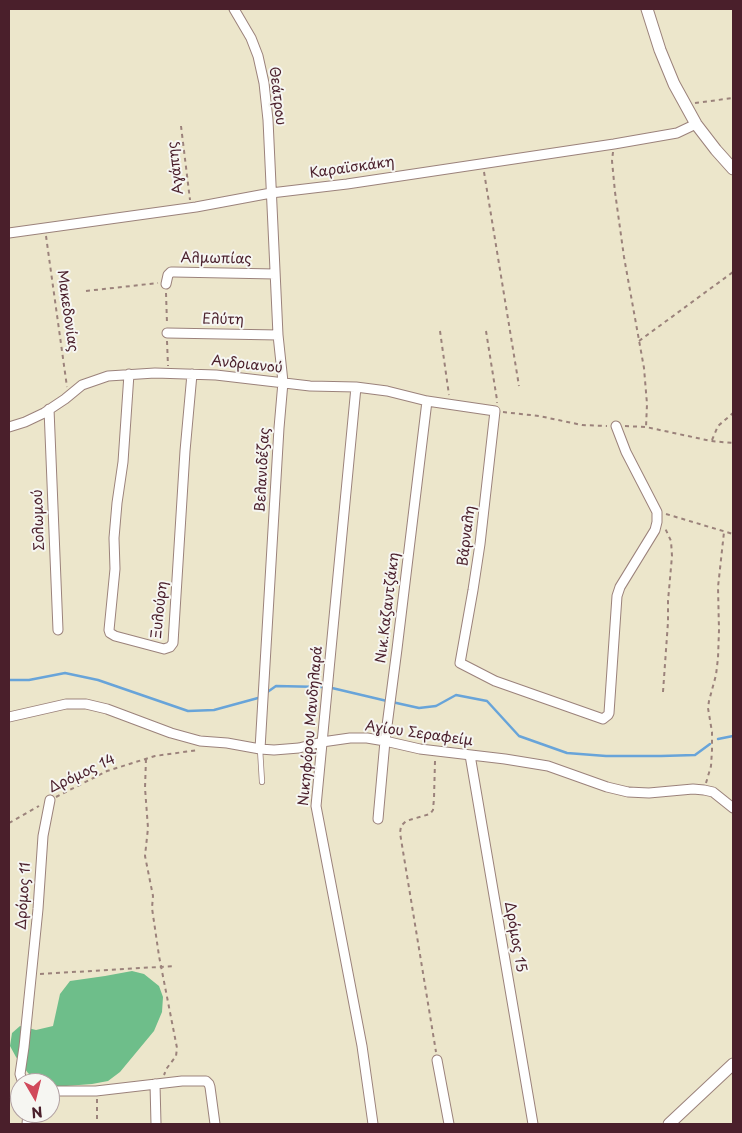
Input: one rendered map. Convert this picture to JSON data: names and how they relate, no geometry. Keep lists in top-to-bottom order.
{
  "streets": {
    "street": [
      "Θεάτρου",
      "Καραϊσκάκη",
      "Αλμωπίας",
      "Ελύτη",
      "Ανδριανού",
      "Βελανιδέζας",
      "Σολωμού",
      "Βάρναλη",
      "Νικ.Καζαντζάκη",
      "Ξυλούρη",
      "Νικηφόρου Μανδηλαρά",
      "Αγίου Σεραφείμ",
      "Δρόμος 11",
      "Δρόμος 15"
    ],
    "path": ["Αγάπης", "Μακεδονίας", "Δρόμος 14"]
  },
  "crossings": [
    ["Θεάτρου", "Καραϊσκάκη"],
    ["Θεάτρου", "Βελανιδέζας"],
    ["Αγάπης", "Καραϊσκάκη"],
    ["Καραϊσκάκη", "Μακεδονίας"],
    ["Καραϊσκάκη", "Βελανιδέζας"],
    ["Αλμωπίας", "Βελανιδέζας"],
    ["Μακεδονίας", "Ανδριανού"],
    ["Ελύτη", "Βελανιδέζας"],
    ["Ανδριανού", "Βελανιδέζας"],
    ["Ανδριανού", "Σολωμού"],
    ["Ανδριανού", "Βάρναλη"],
    ["Ανδριανού", "Νικ.Καζαντζάκη"],
    ["Ανδριανού", "Ξυλούρη"],
    ["Ανδριανού", "Νικηφόρου Μανδηλαρά"],
    ["Βελανιδέζας", "Αγίου Σεραφείμ"],
    ["Νικ.Καζαντζάκη", "Αγίου Σεραφείμ"],
    ["Νικηφόρου Μανδηλαρά", "Αγίου Σεραφείμ"],
    ["Αγίου Σεραφείμ", "Δρόμος 15"],
    ["Δρόμος 14", "Δρόμος 11"]
  ],
  "north": "bottom"
}
